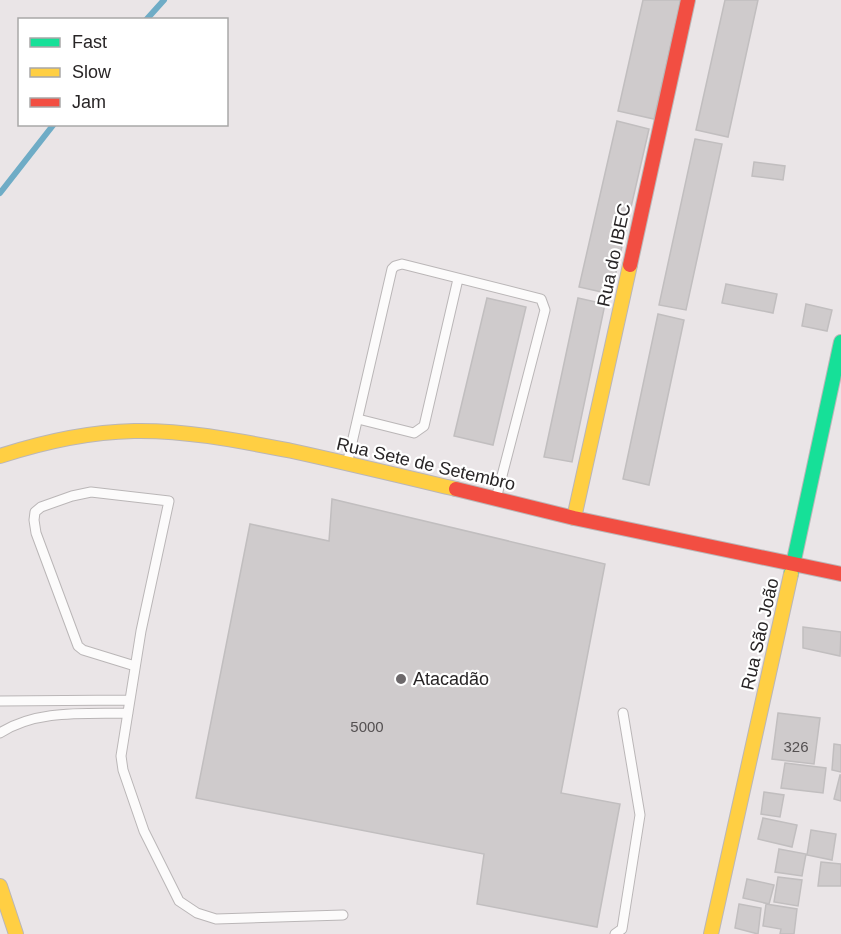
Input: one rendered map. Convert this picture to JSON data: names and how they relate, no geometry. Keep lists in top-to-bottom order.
{
  "streets": {
    "street": ["Rua do IBEC", "Rua Sete de Setembro", "Rua São João"]
  },
  "crossings": [
    ["Rua do IBEC", "Rua Sete de Setembro"],
    ["Rua Sete de Setembro", "Rua São João"]
  ],
  "places": ["Atacadão"],
  "house_numbers": ["5000", "326"],
  "legend": ["Fast", "Slow", "Jam"]
}
